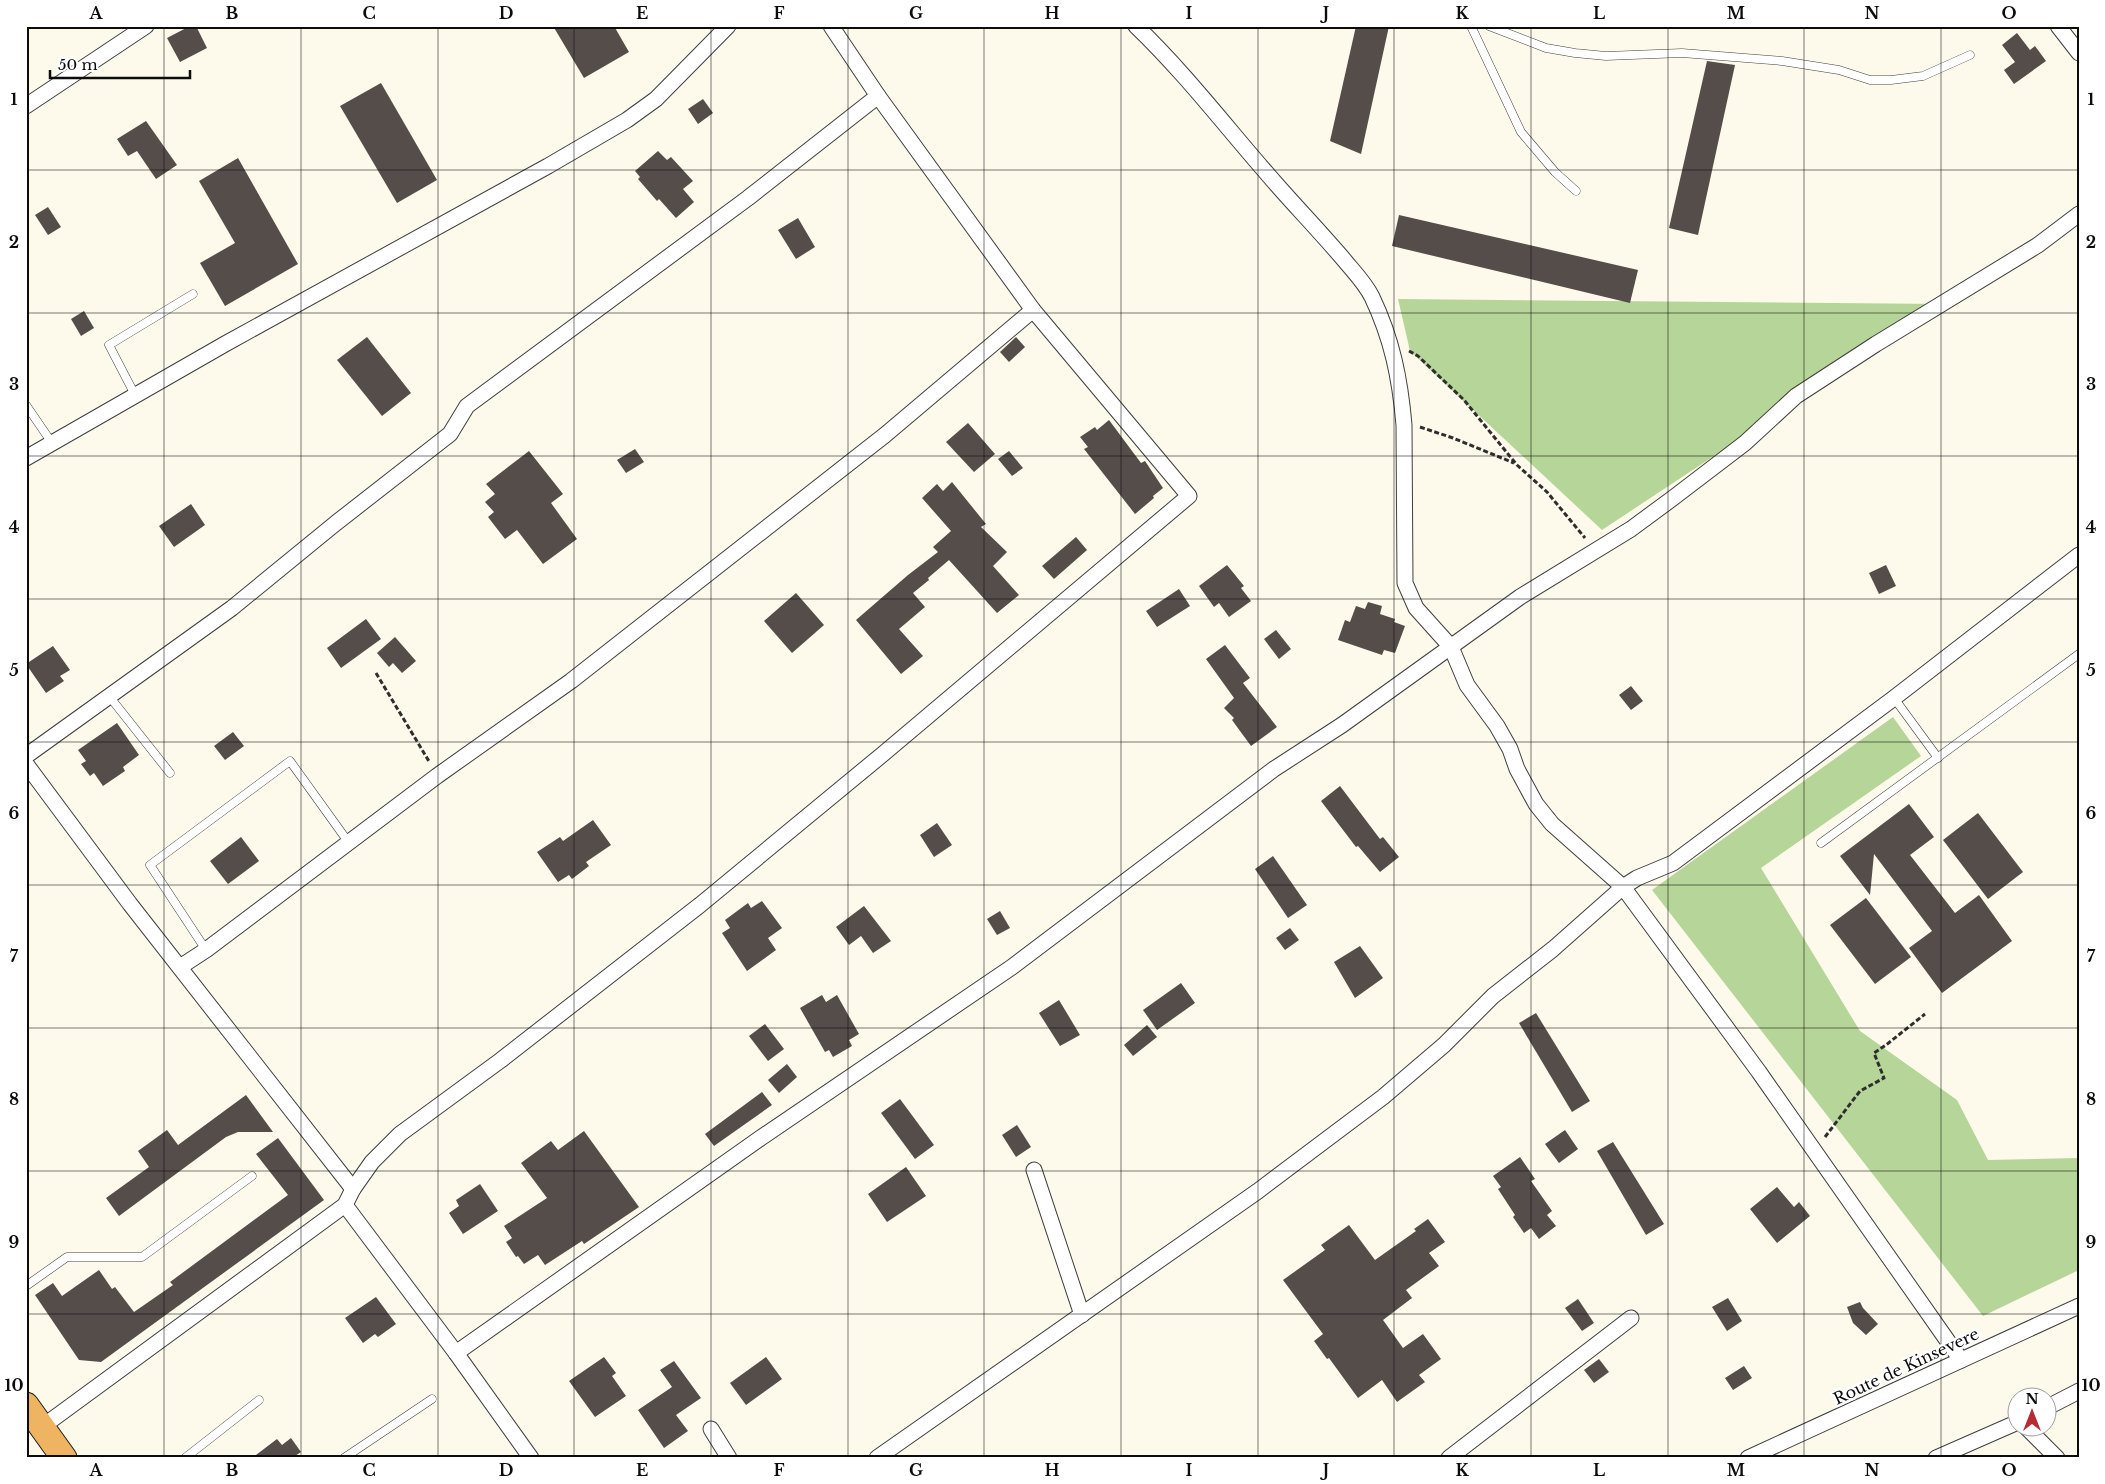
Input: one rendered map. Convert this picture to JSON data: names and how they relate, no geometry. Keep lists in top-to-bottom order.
{
  "streets": {
    "street": ["Route de Kinsevere"]
  },
  "scale_bar": "50 m",
  "north": "top",
  "grid": {
    "columns": [
      "A",
      "B",
      "C",
      "D",
      "E",
      "F",
      "G",
      "H",
      "I",
      "J",
      "K",
      "L",
      "M",
      "N",
      "O"
    ],
    "rows": [
      "1",
      "2",
      "3",
      "4",
      "5",
      "6",
      "7",
      "8",
      "9",
      "10"
    ]
  }
}
